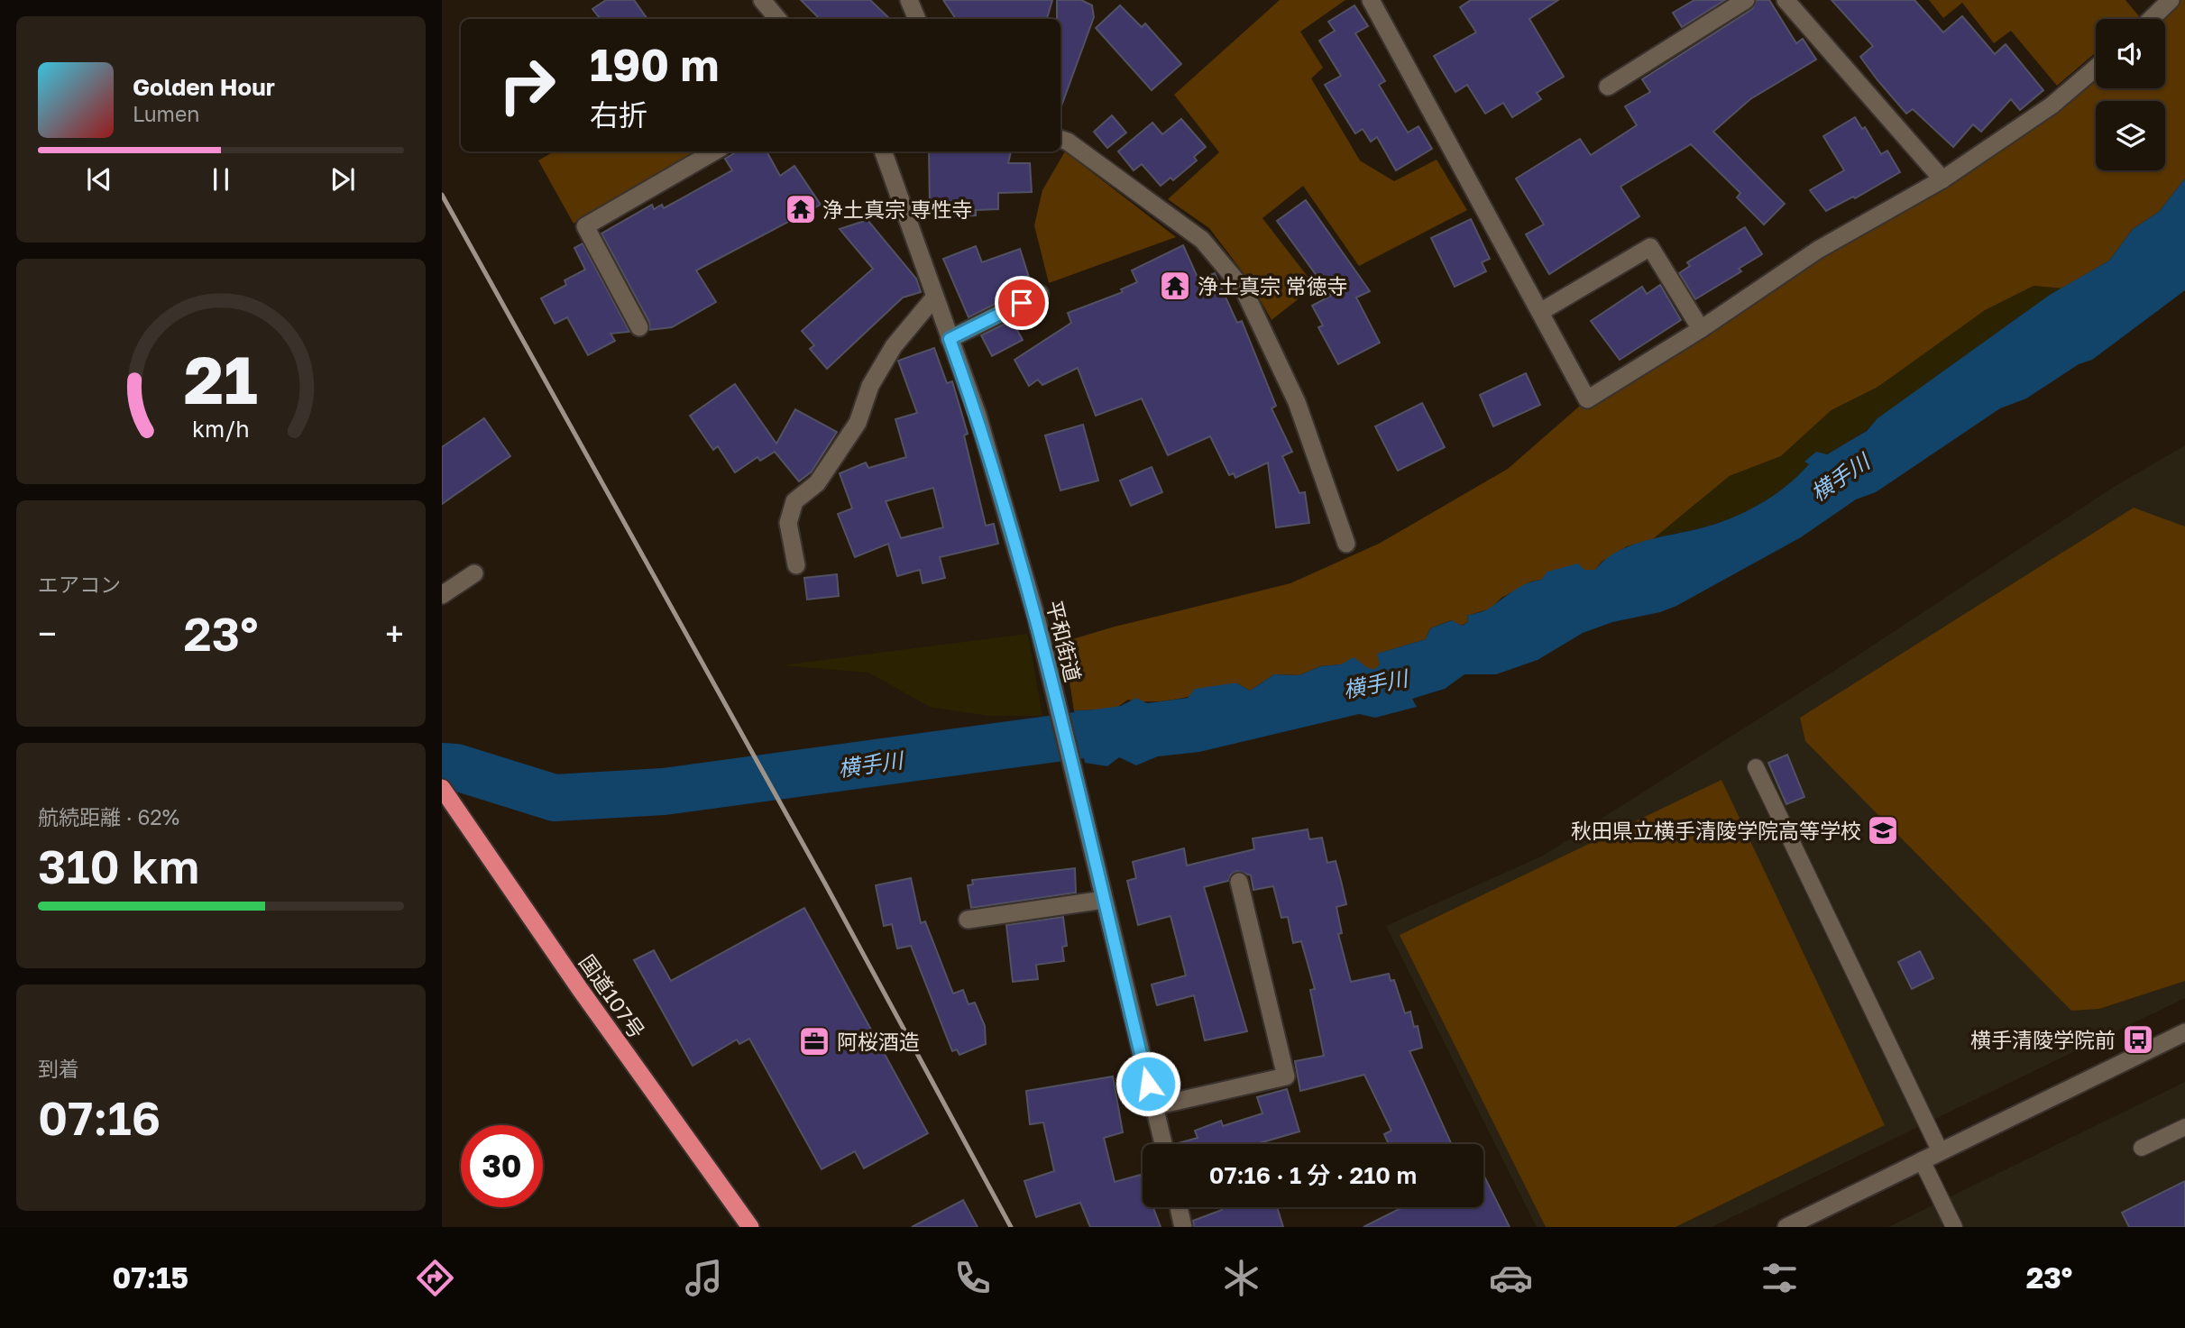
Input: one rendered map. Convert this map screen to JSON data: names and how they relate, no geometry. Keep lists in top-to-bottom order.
{
  "streets": {
    "highway": ["国道107号"],
    "street": ["平和街道"]
  },
  "water": ["横手川"],
  "places": {
    "temple": ["浄土真宗 専性寺", "浄土真宗 常徳寺"],
    "school or university": ["秋田県立横手清陵学院高等学校"],
    "bus stop": ["横手清陵学院前"],
    "office": ["阿桜酒造"]
  },
  "page": {
    "turn": ["190 m", "右折"],
    "song": ["Golden Hour", "Lumen"],
    "tile": [
      "エアコン",
      ["航続距離 · 62%", "310 km"],
      ["到着", "07:16"]
    ],
    "heat": ["−", "23°", "+"],
    "limit": "30",
    "trip": "07:16 · 1 分 · 210 m",
    "tabs": ["07:15", "23°"],
    "gauge": ["21", "km/h"]
  }
}
